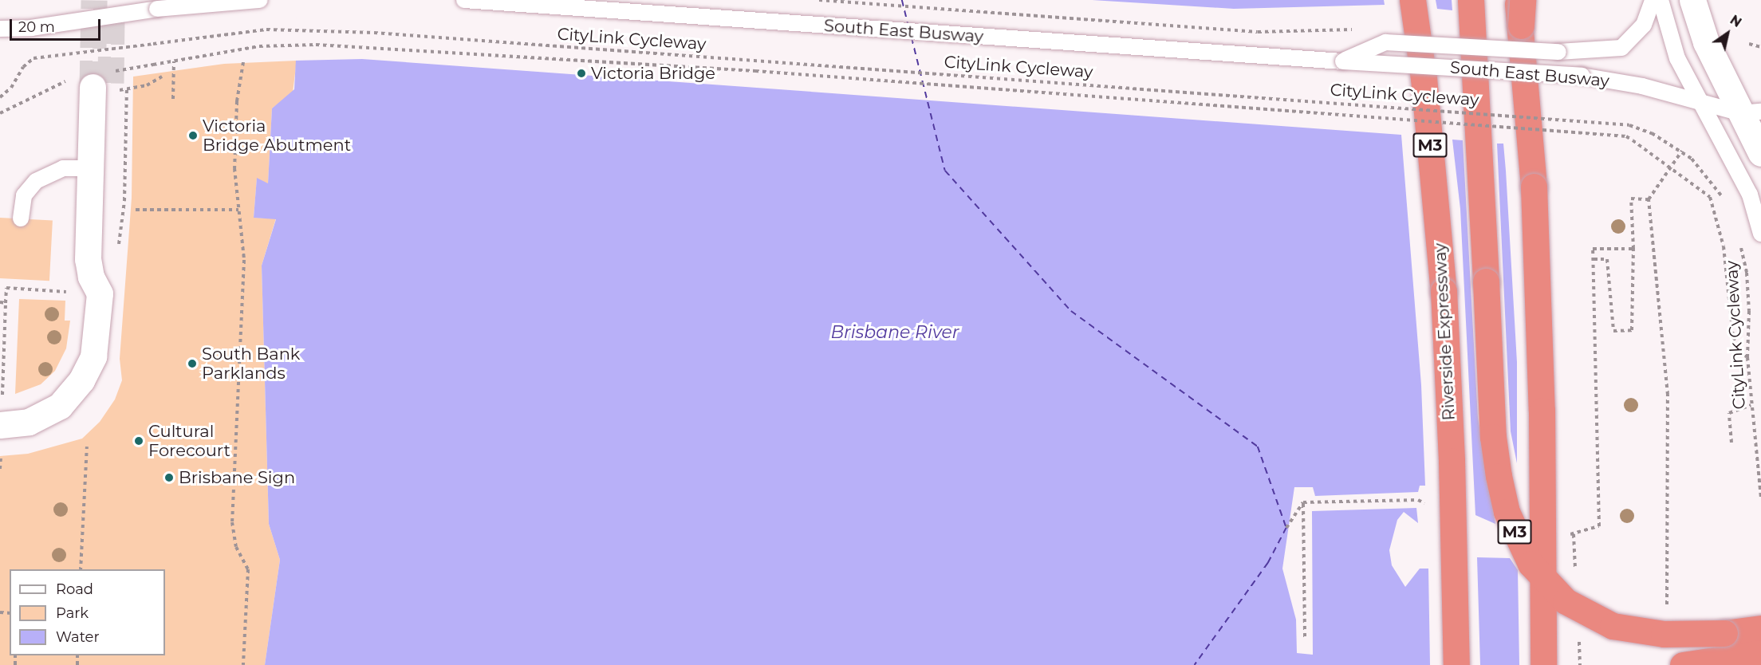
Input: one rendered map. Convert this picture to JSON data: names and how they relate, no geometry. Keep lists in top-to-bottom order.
{
  "streets": {
    "highway": ["M3", "Riverside Expressway"],
    "lane": ["South East Busway"],
    "path": ["CityLink Cycleway"]
  },
  "water": ["Brisbane River"],
  "places": [
    "Victoria Bridge",
    "Victoria Bridge Abutment",
    "South Bank Parklands",
    "Cultural Forecourt",
    "Brisbane Sign"
  ],
  "legend": ["Road", "Park", "Water"],
  "scale_bar": "20 m",
  "north": "top right"
}
